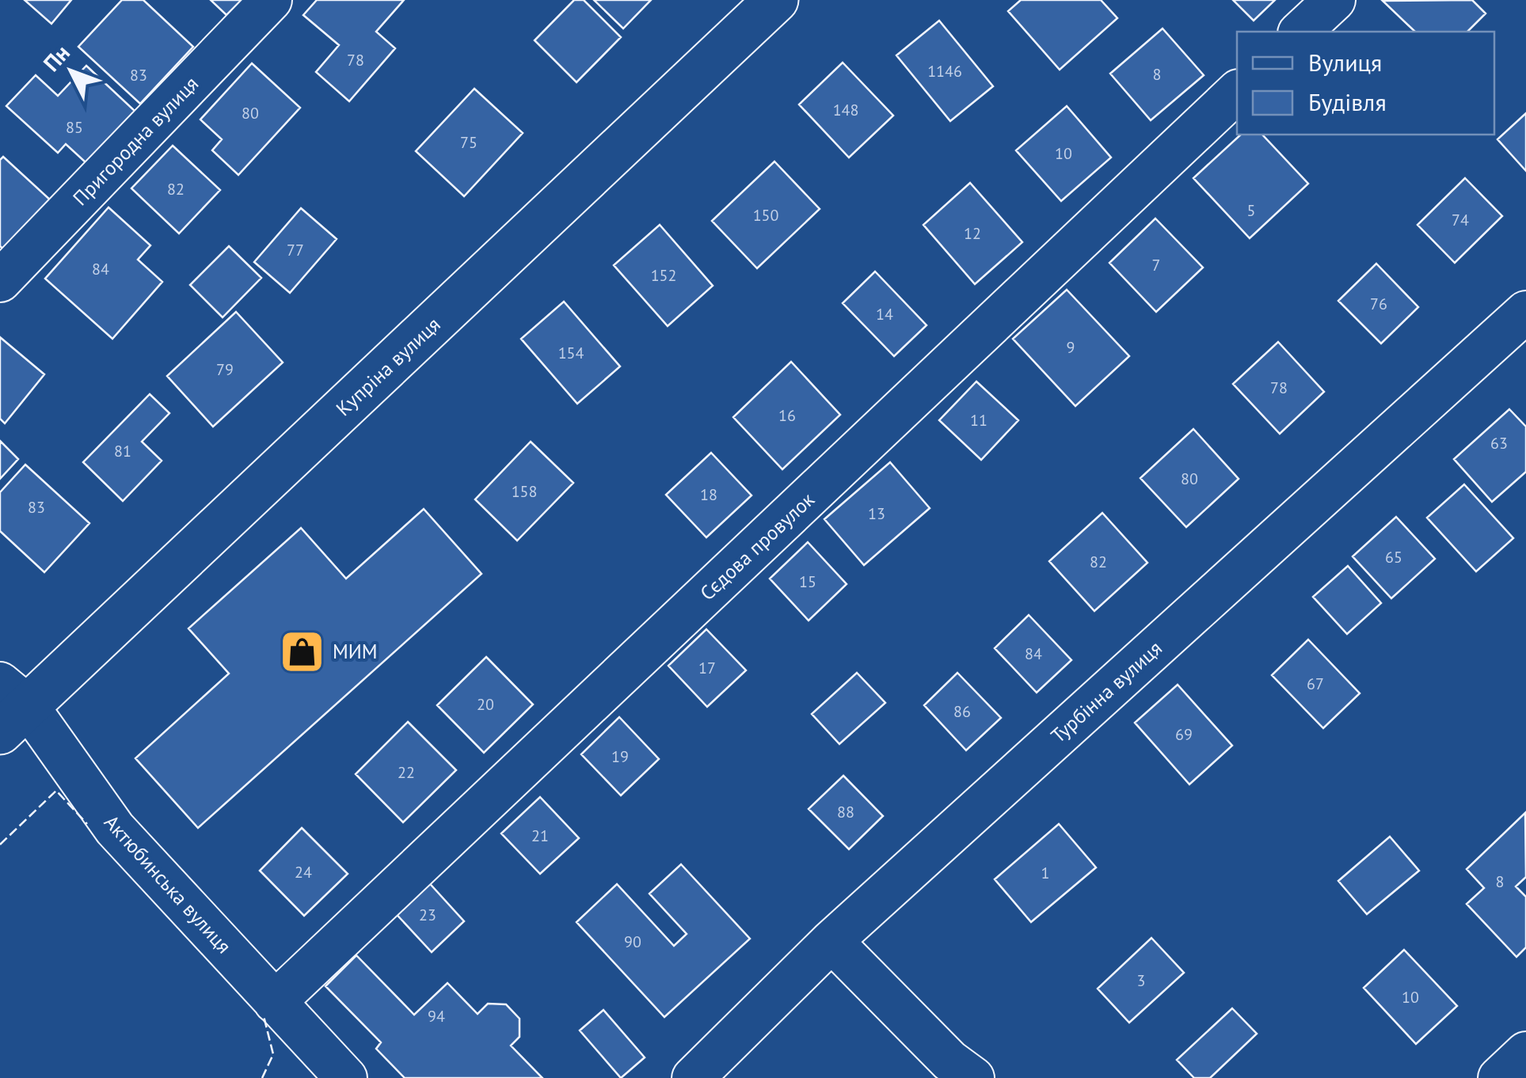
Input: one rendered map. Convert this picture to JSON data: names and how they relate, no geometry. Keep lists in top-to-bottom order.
{
  "streets": {
    "main road": ["Купріна вулиця"],
    "street": [
      "Пригородна вулиця",
      "Сєдова провулок",
      "Турбінна вулиця",
      "Актюбинська вулиця"
    ]
  },
  "crossings": [
    ["Купріна вулиця", "Актюбинська вулиця"],
    ["Сєдова провулок", "Актюбинська вулиця"]
  ],
  "places": {
    "shop": ["МИМ"]
  },
  "house_numbers": [
    "78",
    "1146",
    "8",
    "83",
    "148",
    "80",
    "85",
    "75",
    "10",
    "82",
    "5",
    "150",
    "74",
    "12",
    "77",
    "7",
    "84",
    "152",
    "76",
    "14",
    "9",
    "154",
    "79",
    "78",
    "16",
    "11",
    "63",
    "81",
    "80",
    "158",
    "18",
    "83",
    "13",
    "65",
    "82",
    "15",
    "84",
    "17",
    "67",
    "20",
    "86",
    "69",
    "19",
    "22",
    "88",
    "21",
    "24",
    "1",
    "8",
    "23",
    "90",
    "3",
    "10",
    "94"
  ],
  "legend": ["Вулиця", "Будівля"],
  "north": "top left"
}
